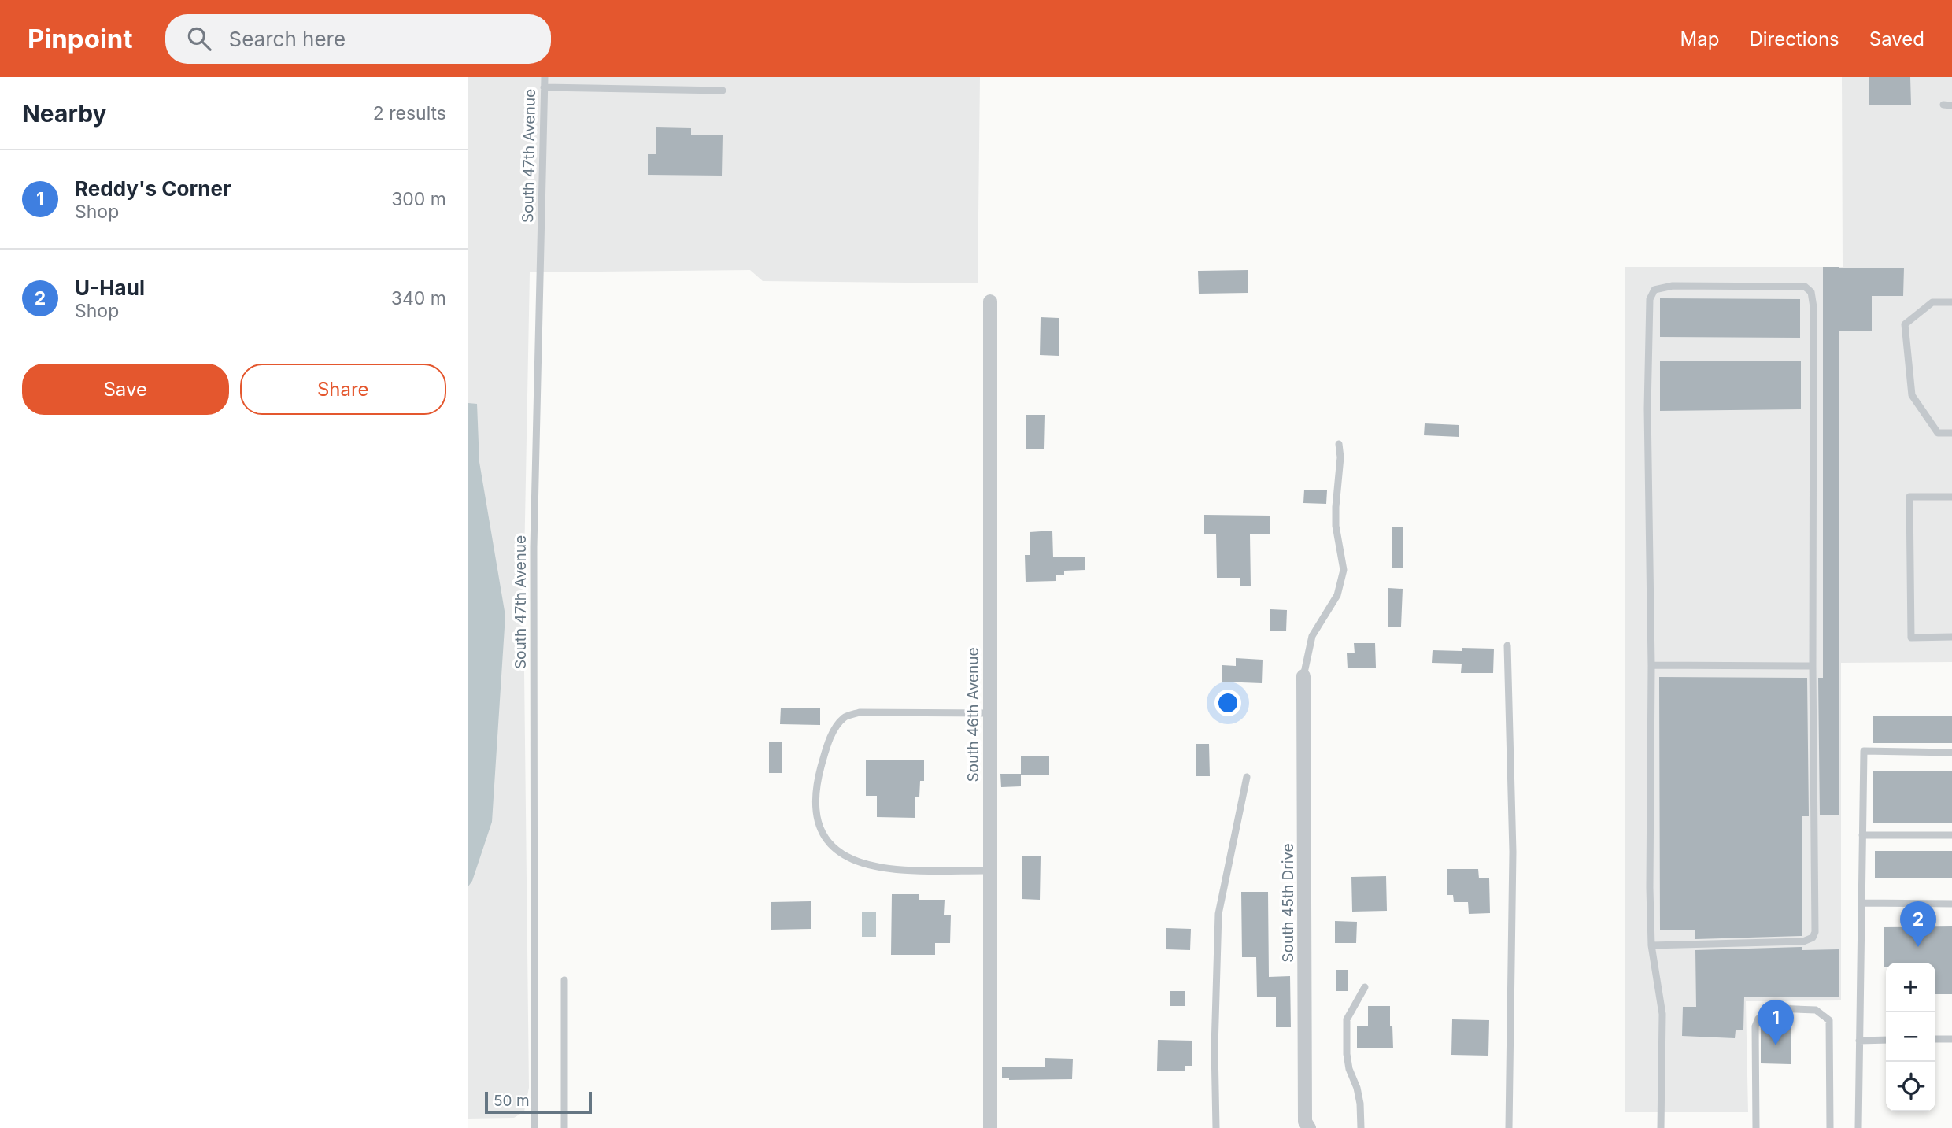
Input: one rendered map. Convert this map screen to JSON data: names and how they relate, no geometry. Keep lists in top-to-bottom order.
{
  "streets": {
    "street": ["South 46th Avenue", "South 45th Drive"],
    "lane": ["South 47th Avenue"]
  },
  "scale_bar": "50 m",
  "page": {
    "header": "Pinpoint",
    "search": "Search here",
    "nav": ["Map", "Directions", "Saved"],
    "heading": ["Nearby", "2 results"],
    "list": [
      {
        "mark": "1",
        "name": "Reddy's Corner",
        "note": "Shop",
        "value": "300 m"
      },
      {
        "mark": "2",
        "name": "U-Haul",
        "note": "Shop",
        "value": "340 m"
      }
    ],
    "buttons": ["Save", "Share"],
    "pins": ["2", "1"],
    "map_buttons": ["+", "−"],
    "scale": "50 m"
  }
}
